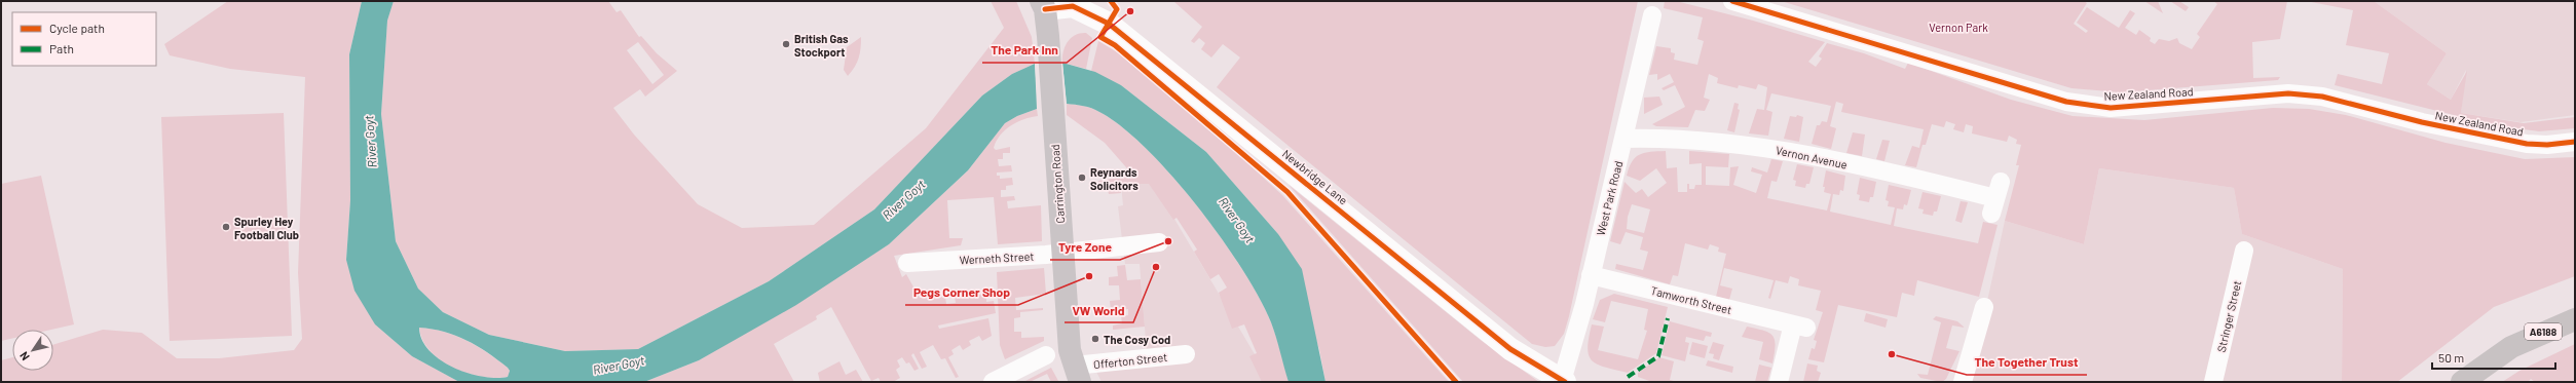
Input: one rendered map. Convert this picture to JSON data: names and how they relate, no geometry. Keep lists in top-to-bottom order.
{
  "streets": {
    "main road": ["Carrington Road", "A6188"],
    "street": [
      "New Zealand Road",
      "Vernon Avenue",
      "Newbridge Lane",
      "West Park Road",
      "Werneth Street",
      "Tamworth Street",
      "Stringer Street",
      "Offerton Street"
    ]
  },
  "crossings": [
    ["Vernon Avenue", "West Park Road"],
    ["Newbridge Lane", "Carrington Road"],
    ["Newbridge Lane", "West Park Road"],
    ["Carrington Road", "Werneth Street"],
    ["Carrington Road", "Offerton Street"],
    ["West Park Road", "Tamworth Street"]
  ],
  "water": ["River Goyt"],
  "parks": ["Vernon Park"],
  "places": [
    "The Park Inn",
    "British Gas Stockport",
    "Reynards Solicitors",
    "Spurley Hey Football Club",
    "Tyre Zone",
    "VW World",
    "Pegs Corner Shop",
    "The Cosy Cod",
    "The Together Trust"
  ],
  "legend": ["Cycle path", "Path"],
  "scale_bar": "50 m",
  "north": "bottom left"
}
